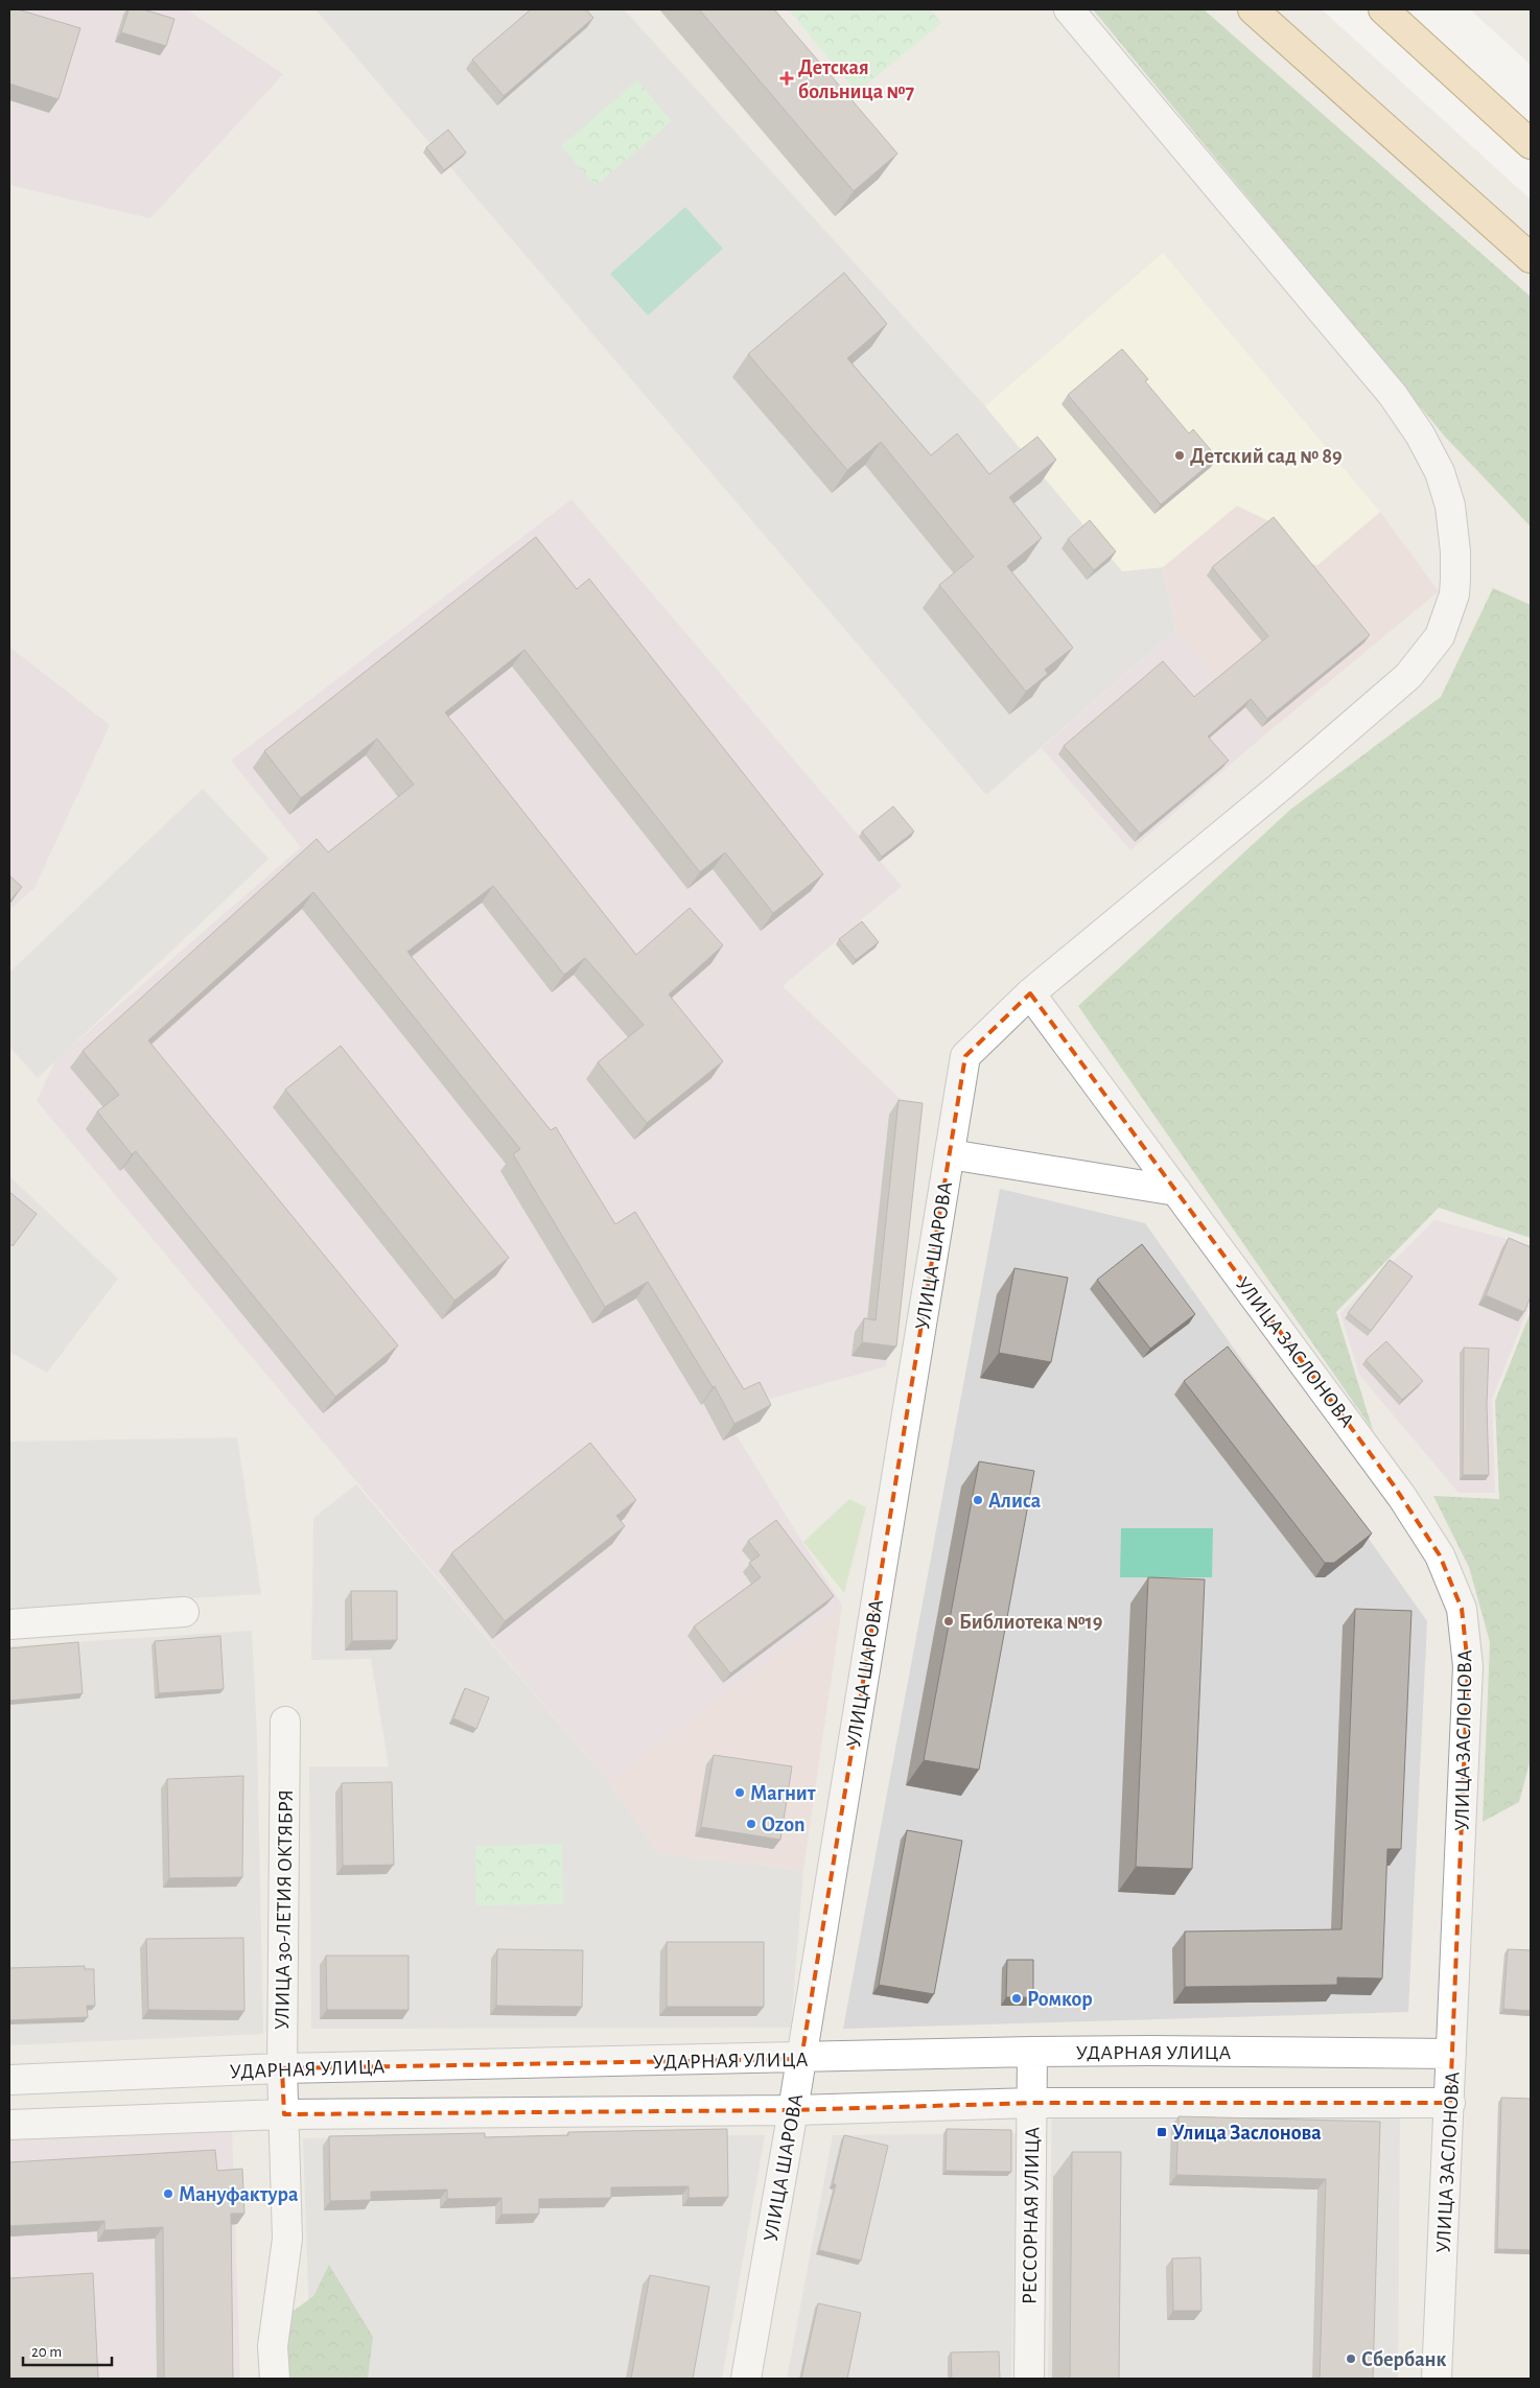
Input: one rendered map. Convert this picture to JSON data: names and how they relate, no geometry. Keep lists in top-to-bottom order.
{
  "streets": {
    "street": [
      "УЛИЦА ШАРОВА",
      "УЛИЦА ЗАСЛОНОВА",
      "УЛИЦА 30-ЛЕТИЯ ОКТЯБРЯ",
      "УДАРНАЯ УЛИЦА",
      "РЕССОРНАЯ УЛИЦА"
    ]
  },
  "crossings": [
    ["УЛИЦА ШАРОВА", "УЛИЦА ЗАСЛОНОВА"],
    ["УЛИЦА ШАРОВА", "УДАРНАЯ УЛИЦА"],
    ["УЛИЦА ЗАСЛОНОВА", "УДАРНАЯ УЛИЦА"],
    ["УЛИЦА 30-ЛЕТИЯ ОКТЯБРЯ", "УДАРНАЯ УЛИЦА"],
    ["УДАРНАЯ УЛИЦА", "РЕССОРНАЯ УЛИЦА"]
  ],
  "places": {
    "health": ["Детская больница №7"],
    "other": [
      "Детский сад № 89",
      "Алиса",
      "Библиотека №19",
      "Магнит",
      "Ozon",
      "Ромкор",
      "Мануфактура",
      "Сбербанк"
    ],
    "transit": ["Улица Заслонова"]
  },
  "scale_bar": "20 m"
}
